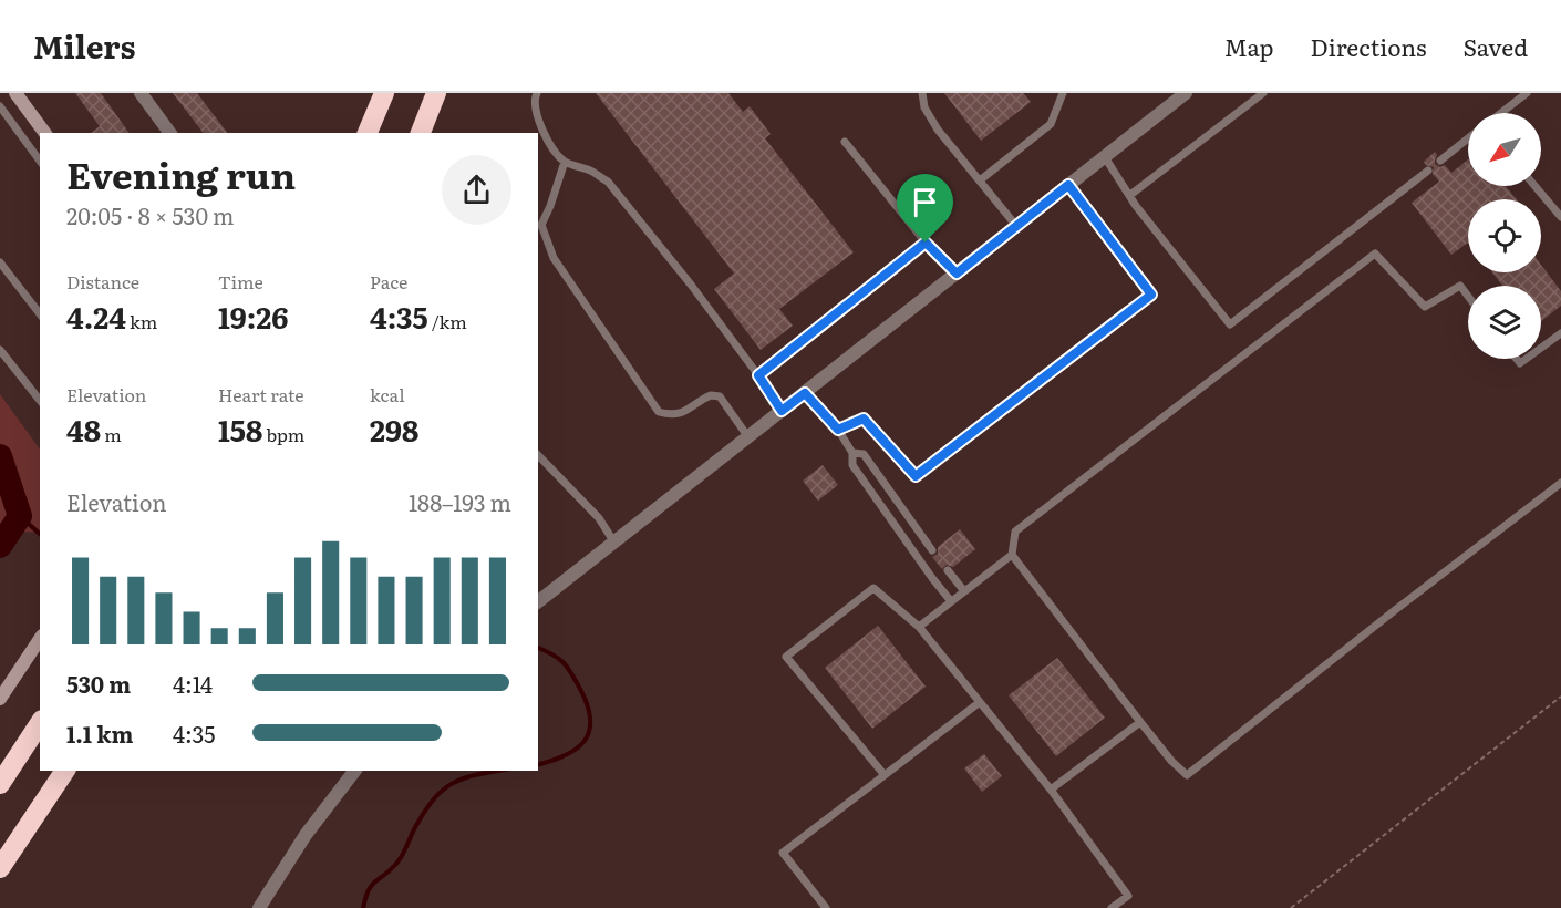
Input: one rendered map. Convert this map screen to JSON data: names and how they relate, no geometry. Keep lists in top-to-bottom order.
{
  "north": "bottom left",
  "page": {
    "header": "Milers",
    "nav": ["Map", "Directions", "Saved"],
    "heading": ["Evening run", "20:05 · 8 × 530 m"],
    "stats": [
      ["Distance", "4.24 km"],
      ["Time", "19:26"],
      ["Pace", "4:35 /km"],
      ["Elevation", "48 m"],
      ["Heart rate", "158 bpm"],
      ["kcal", "298"]
    ],
    "chart": ["Elevation", "188–193 m"],
    "list": [
      {
        "name": "530 m",
        "note": "4:14"
      },
      {
        "name": "1.1 km",
        "note": "4:35"
      }
    ]
  }
}
